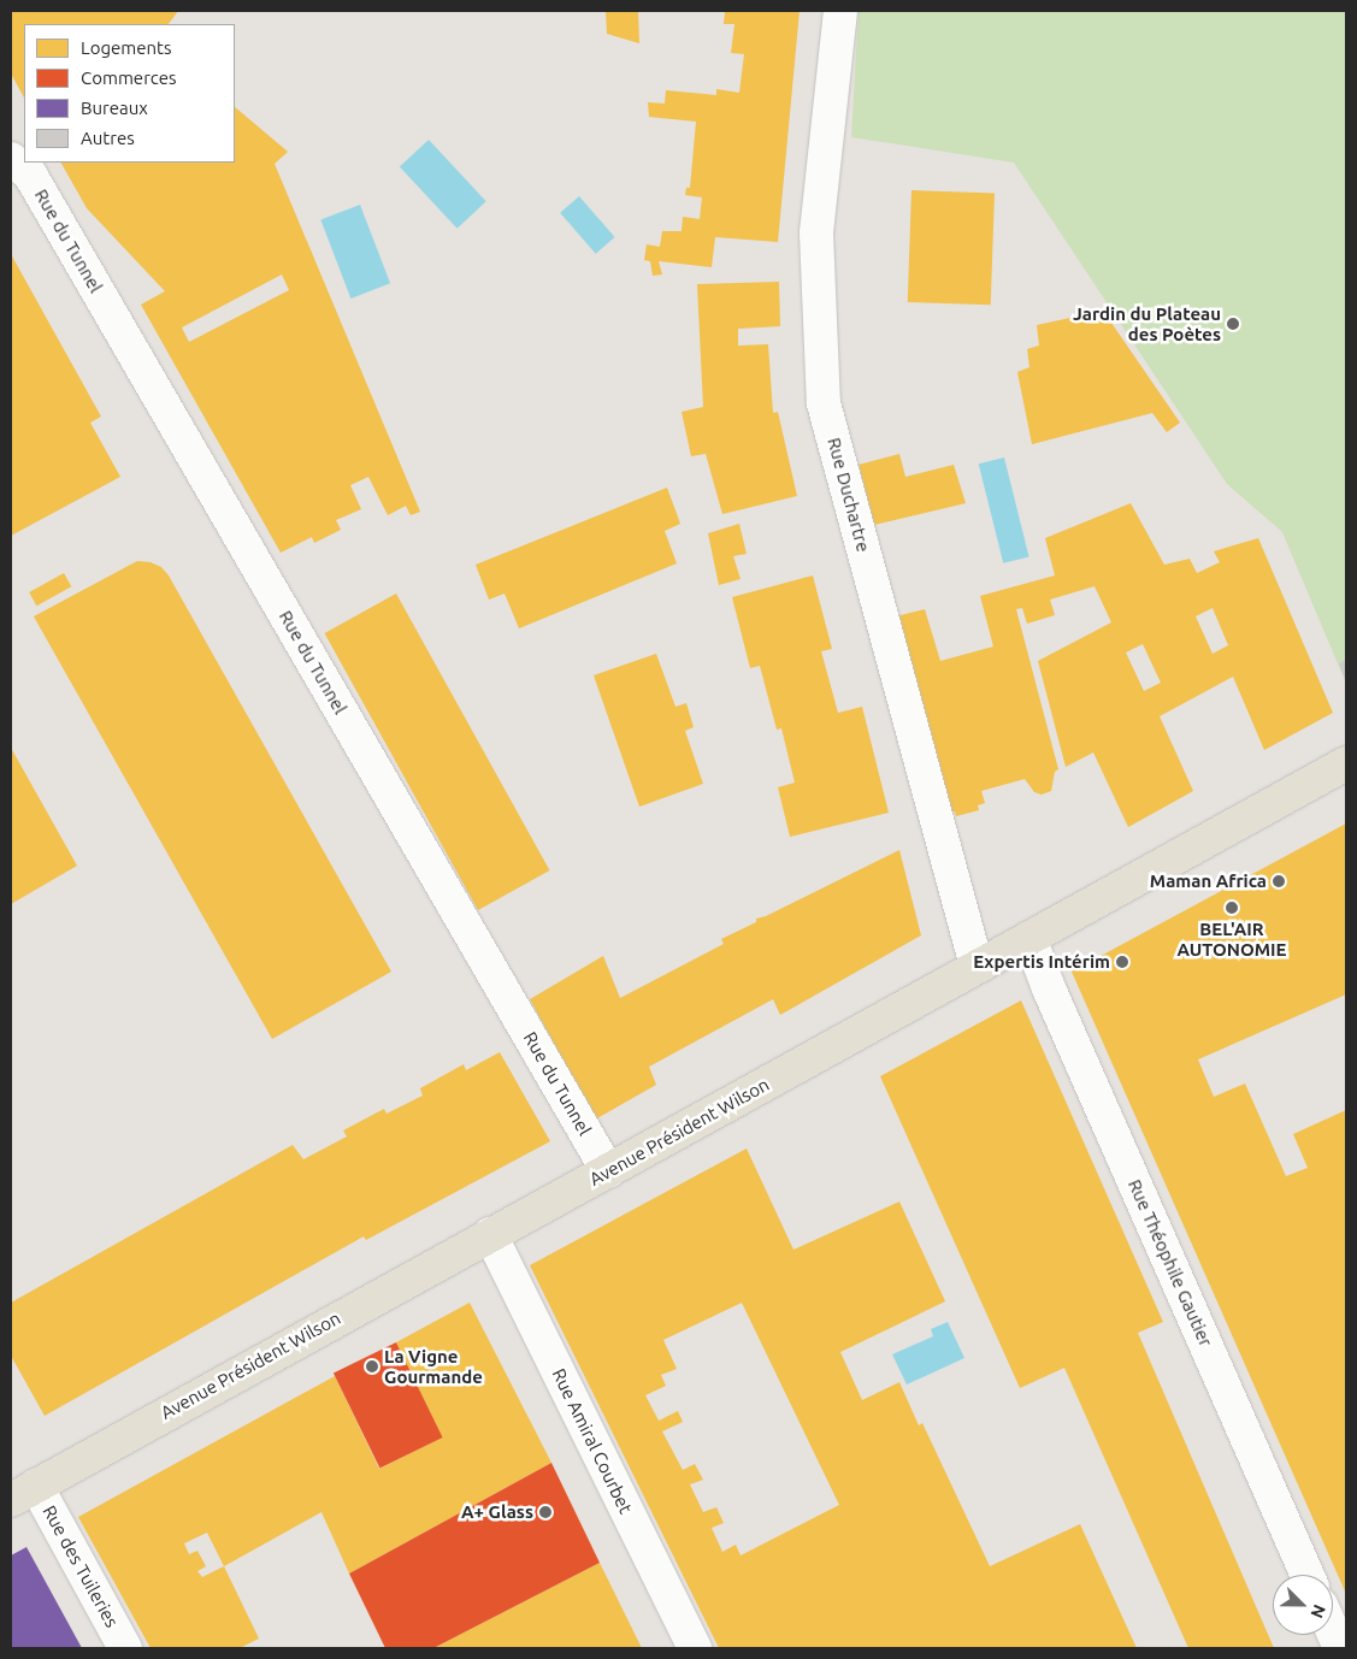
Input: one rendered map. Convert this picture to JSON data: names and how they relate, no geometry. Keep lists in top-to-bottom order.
{
  "streets": {
    "main road": ["Avenue Président Wilson"],
    "street": [
      "Rue du Tunnel",
      "Rue Duchartre",
      "Rue Théophile Gautier",
      "Rue Amiral Courbet",
      "Rue des Tuileries"
    ]
  },
  "crossings": [
    ["Rue du Tunnel", "Avenue Président Wilson"],
    ["Rue Duchartre", "Avenue Président Wilson"],
    ["Avenue Président Wilson", "Rue Théophile Gautier"],
    ["Avenue Président Wilson", "Rue Amiral Courbet"],
    ["Avenue Président Wilson", "Rue des Tuileries"]
  ],
  "places": [
    "Jardin du Plateau des Poètes",
    "Maman Africa",
    "BEL'AIR AUTONOMIE",
    "Expertis Intérim",
    "La Vigne Gourmande",
    "A+ Glass"
  ],
  "legend": [
    "Logements",
    "Commerces",
    "Bureaux",
    "Autres"
  ],
  "north": "bottom right"
}
